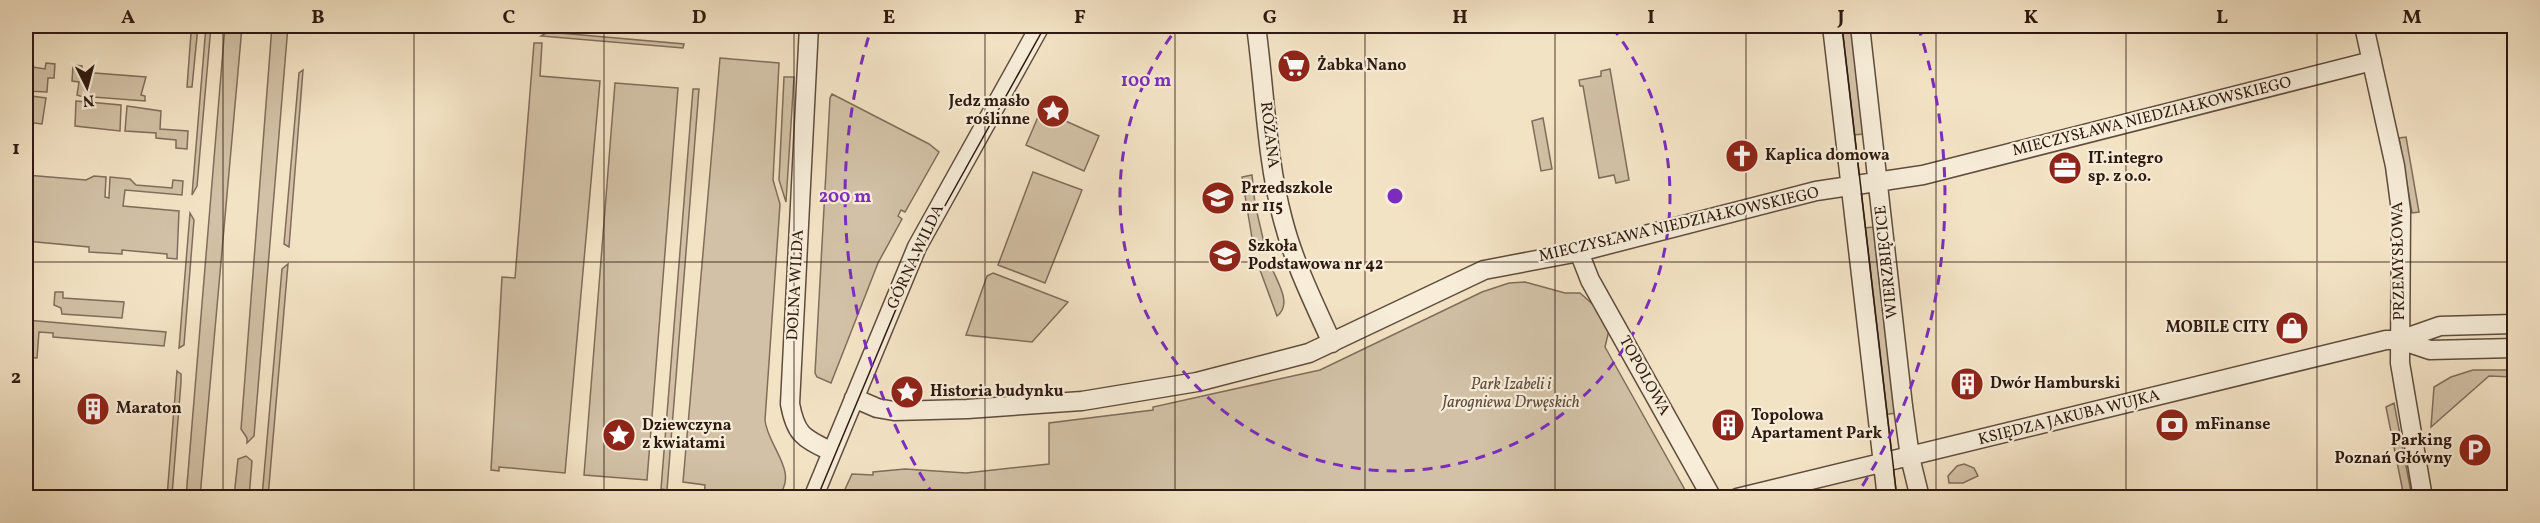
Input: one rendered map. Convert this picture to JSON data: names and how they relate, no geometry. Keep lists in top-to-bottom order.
{
  "streets": {
    "street": [
      "MIECZYSŁAWA NIEDZIAŁKOWSKIEGO",
      "RÓŻANA",
      "GÓRNA WILDA",
      "PRZEMYSŁOWA",
      "WIERZBIĘCICE",
      "DOLNA WILDA",
      "TOPOLOWA",
      "KSIĘDZA JAKUBA WUJKA"
    ]
  },
  "crossings": [
    ["MIECZYSŁAWA NIEDZIAŁKOWSKIEGO", "RÓŻANA"],
    ["MIECZYSŁAWA NIEDZIAŁKOWSKIEGO", "GÓRNA WILDA"],
    ["MIECZYSŁAWA NIEDZIAŁKOWSKIEGO", "PRZEMYSŁOWA"],
    ["MIECZYSŁAWA NIEDZIAŁKOWSKIEGO", "WIERZBIĘCICE"],
    ["MIECZYSŁAWA NIEDZIAŁKOWSKIEGO", "TOPOLOWA"],
    ["GÓRNA WILDA", "DOLNA WILDA"],
    ["PRZEMYSŁOWA", "KSIĘDZA JAKUBA WUJKA"],
    ["WIERZBIĘCICE", "KSIĘDZA JAKUBA WUJKA"]
  ],
  "parks": ["Park Izabeli i Jarogniewa Drwęskich"],
  "places": {
    "supermarket": ["Żabka Nano"],
    "place": ["Jedz masło roślinne", "Historia budynku", "Dziewczyna z kwiatami"],
    "church": ["Kaplica domowa"],
    "office": ["IT.integro sp. z o.o."],
    "school or university": ["Przedszkole nr 115", "Szkoła Podstawowa nr 42"],
    "shop": ["MOBILE CITY"],
    "building": ["Dwór Hamburski", "Maraton", "Topolowa Apartament Park"],
    "bank": ["mFinanse"],
    "parking": ["Parking Poznań Główny"]
  },
  "north": "bottom",
  "grid": {
    "columns": [
      "A",
      "B",
      "C",
      "D",
      "E",
      "F",
      "G",
      "H",
      "I",
      "J",
      "K",
      "L",
      "M"
    ],
    "rows": ["1", "2"]
  },
  "rings": ["100 m", "200 m"]
}
